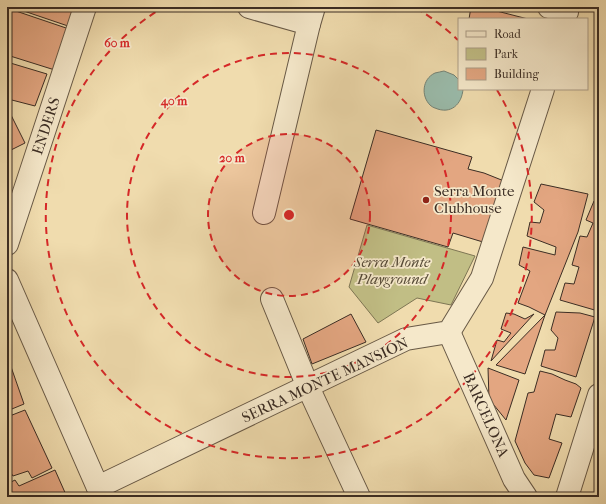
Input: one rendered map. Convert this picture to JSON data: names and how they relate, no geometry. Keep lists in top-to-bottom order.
{
  "streets": {
    "street": ["ENDERS", "SERRA MONTE MANSION", "BARCELONA"]
  },
  "crossings": [
    ["SERRA MONTE MANSION", "BARCELONA"]
  ],
  "parks": ["Serra Monte Playground"],
  "places": ["Serra Monte Clubhouse"],
  "legend": ["Road", "Park", "Building"],
  "rings": ["60 m", "40 m", "20 m"]
}
